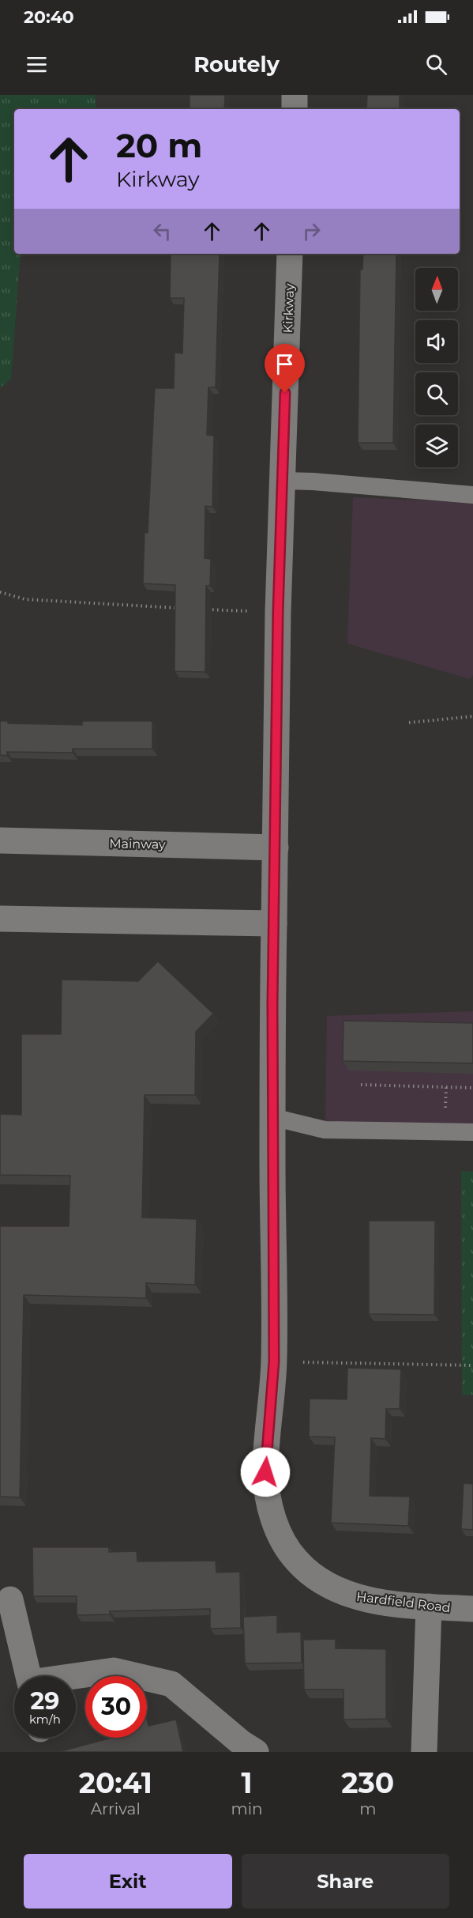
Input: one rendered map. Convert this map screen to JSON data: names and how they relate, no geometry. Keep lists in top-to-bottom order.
{
  "streets": {
    "street": ["Kirkway", "Mainway", "Hardfield Road"]
  },
  "crossings": [
    ["Kirkway", "Mainway"],
    ["Kirkway", "Hardfield Road"]
  ],
  "north": "top",
  "page": {
    "status": "20:40",
    "header": "Routely",
    "turn": ["20 m", "Kirkway"],
    "speed": "29 km/h",
    "limit": "30",
    "eta": [
      "20:41",
      "Arrival",
      "1",
      "min",
      "230",
      "m"
    ],
    "buttons": ["Exit", "Share"]
  }
}
